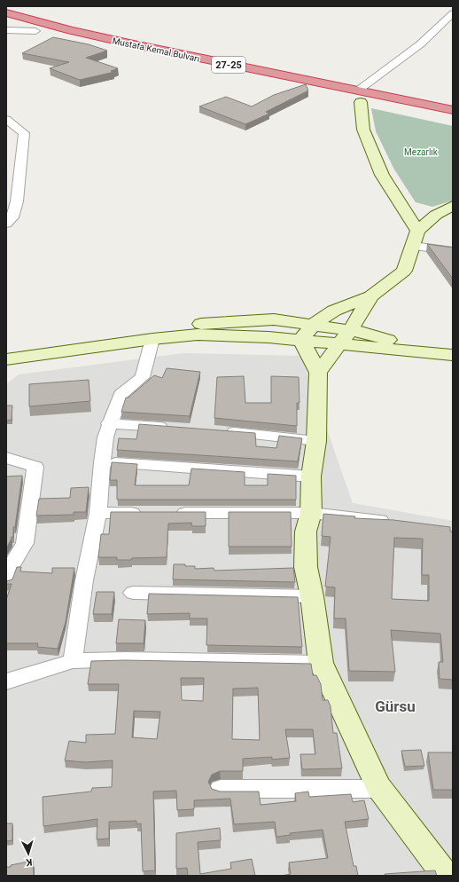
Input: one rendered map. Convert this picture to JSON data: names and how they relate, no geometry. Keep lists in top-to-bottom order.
{
  "streets": {
    "highway": ["Mustafa Kemal Bulvarı", "27-25"]
  },
  "districts": ["Gürsu"],
  "parks": ["Mezarlık"],
  "north": "bottom"
}
